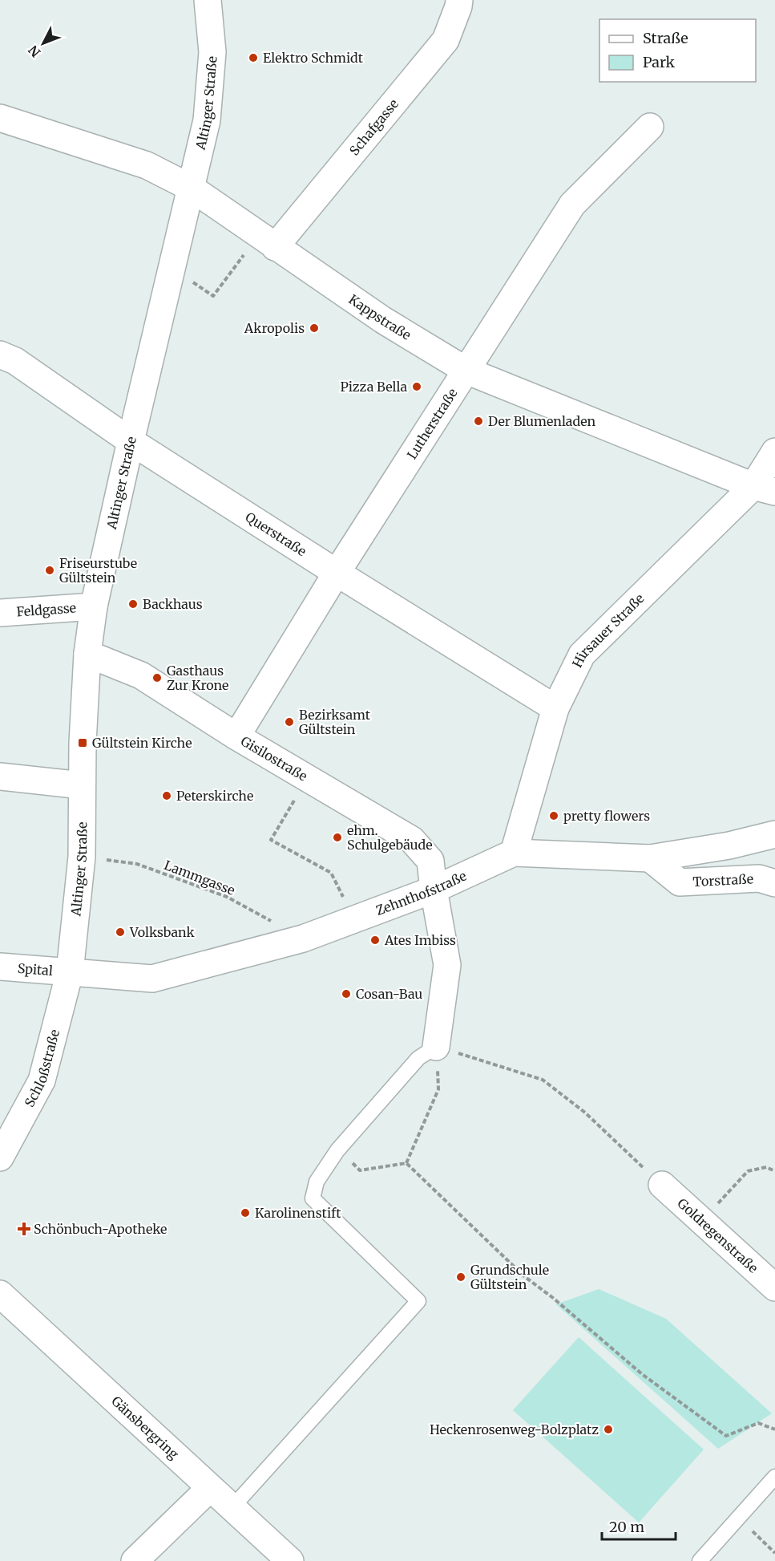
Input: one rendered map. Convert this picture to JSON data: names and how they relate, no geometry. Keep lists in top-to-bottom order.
{
  "streets": {
    "street": [
      "Altinger Straße",
      "Schafgasse",
      "Kappstraße",
      "Lutherstraße",
      "Querstraße",
      "Feldgasse",
      "Hirsauer Straße",
      "Gisilostraße",
      "Torstraße",
      "Zehnthofstraße",
      "Spital",
      "Schloßstraße",
      "Goldregenstraße",
      "Gänsbergring"
    ],
    "path": ["Lammgasse"]
  },
  "crossings": [
    ["Altinger Straße", "Kappstraße"],
    ["Altinger Straße", "Querstraße"],
    ["Altinger Straße", "Feldgasse"],
    ["Altinger Straße", "Gisilostraße"],
    ["Altinger Straße", "Lammgasse"],
    ["Altinger Straße", "Zehnthofstraße"],
    ["Altinger Straße", "Spital"],
    ["Altinger Straße", "Schloßstraße"],
    ["Schafgasse", "Kappstraße"],
    ["Kappstraße", "Lutherstraße"],
    ["Kappstraße", "Hirsauer Straße"],
    ["Lutherstraße", "Querstraße"],
    ["Lutherstraße", "Gisilostraße"],
    ["Querstraße", "Hirsauer Straße"],
    ["Hirsauer Straße", "Zehnthofstraße"],
    ["Gisilostraße", "Zehnthofstraße"],
    ["Lammgasse", "Zehnthofstraße"],
    ["Torstraße", "Zehnthofstraße"],
    ["Zehnthofstraße", "Spital"],
    ["Zehnthofstraße", "Schloßstraße"],
    ["Spital", "Schloßstraße"]
  ],
  "places": {
    "other": [
      "Elektro Schmidt",
      "Akropolis",
      "Pizza Bella",
      "Der Blumenladen",
      "Friseurstube Gültstein",
      "Backhaus",
      "Gasthaus Zur Krone",
      "Bezirksamt Gültstein",
      "Peterskirche",
      "pretty flowers",
      "ehm. Schulgebäude",
      "Volksbank",
      "Ates Imbiss",
      "Cosan-Bau",
      "Karolinenstift",
      "Grundschule Gültstein",
      "Heckenrosenweg-Bolzplatz"
    ],
    "transit": ["Gültstein Kirche"],
    "health": ["Schönbuch-Apotheke"]
  },
  "legend": ["Straße", "Park"],
  "scale_bar": "20 m",
  "north": "bottom left"
}
